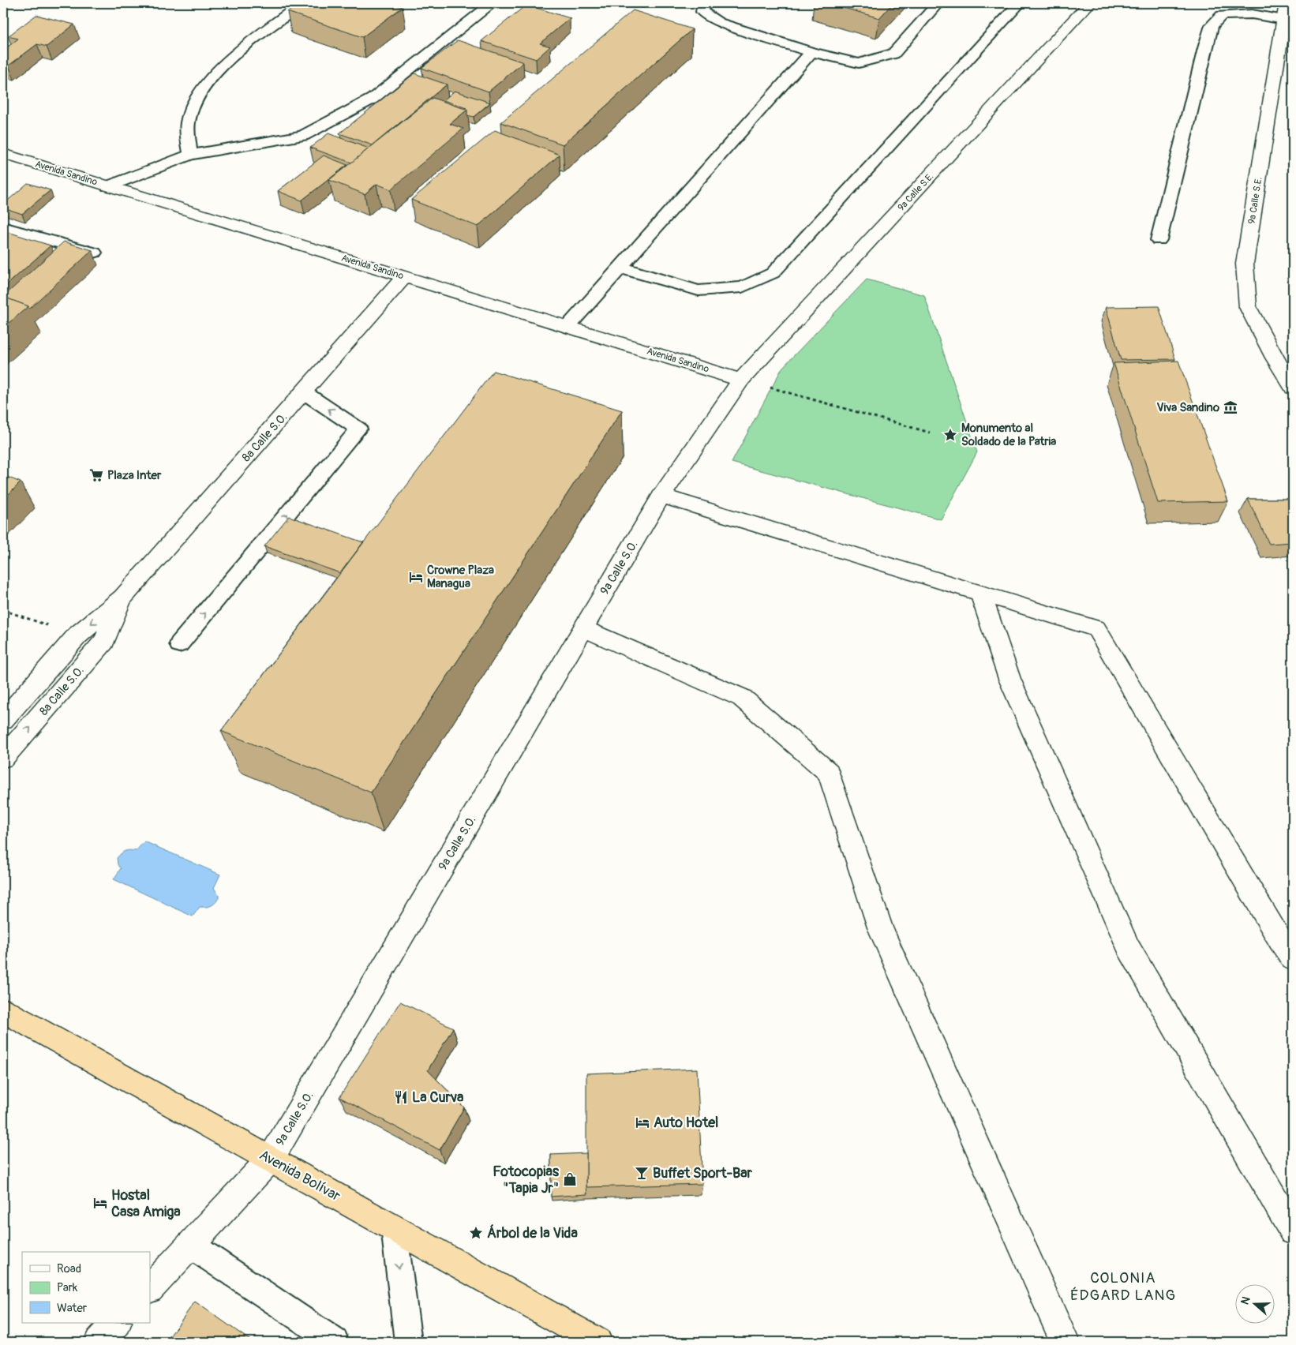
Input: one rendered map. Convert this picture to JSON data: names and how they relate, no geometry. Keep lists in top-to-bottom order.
{
  "streets": {
    "highway": ["Avenida Bolívar"],
    "street": [
      "Avenida Sandino",
      "9a Calle S.E.",
      "8a Calle S.O.",
      "9a Calle S.O."
    ]
  },
  "crossings": [
    ["Avenida Sandino", "9a Calle S.E."],
    ["Avenida Sandino", "8a Calle S.O."],
    ["Avenida Sandino", "9a Calle S.O."],
    ["9a Calle S.E.", "9a Calle S.O."],
    ["9a Calle S.O.", "Avenida Bolívar"]
  ],
  "districts": ["COLONIA ÉDGARD LANG"],
  "places": {
    "museum": ["Viva Sandino"],
    "place": ["Monumento al Soldado de la Patria", "Árbol de la Vida"],
    "supermarket": ["Plaza Inter"],
    "hotel": ["Crowne Plaza Managua", "Auto Hotel", "Hostal Casa Amiga"],
    "restaurant": ["La Curva"],
    "bar": ["Buffet Sport-Bar"],
    "shop": ["Fotocopias \"Tapia Jr\""]
  },
  "legend": ["Road", "Park", "Water"],
  "north": "left"
}
